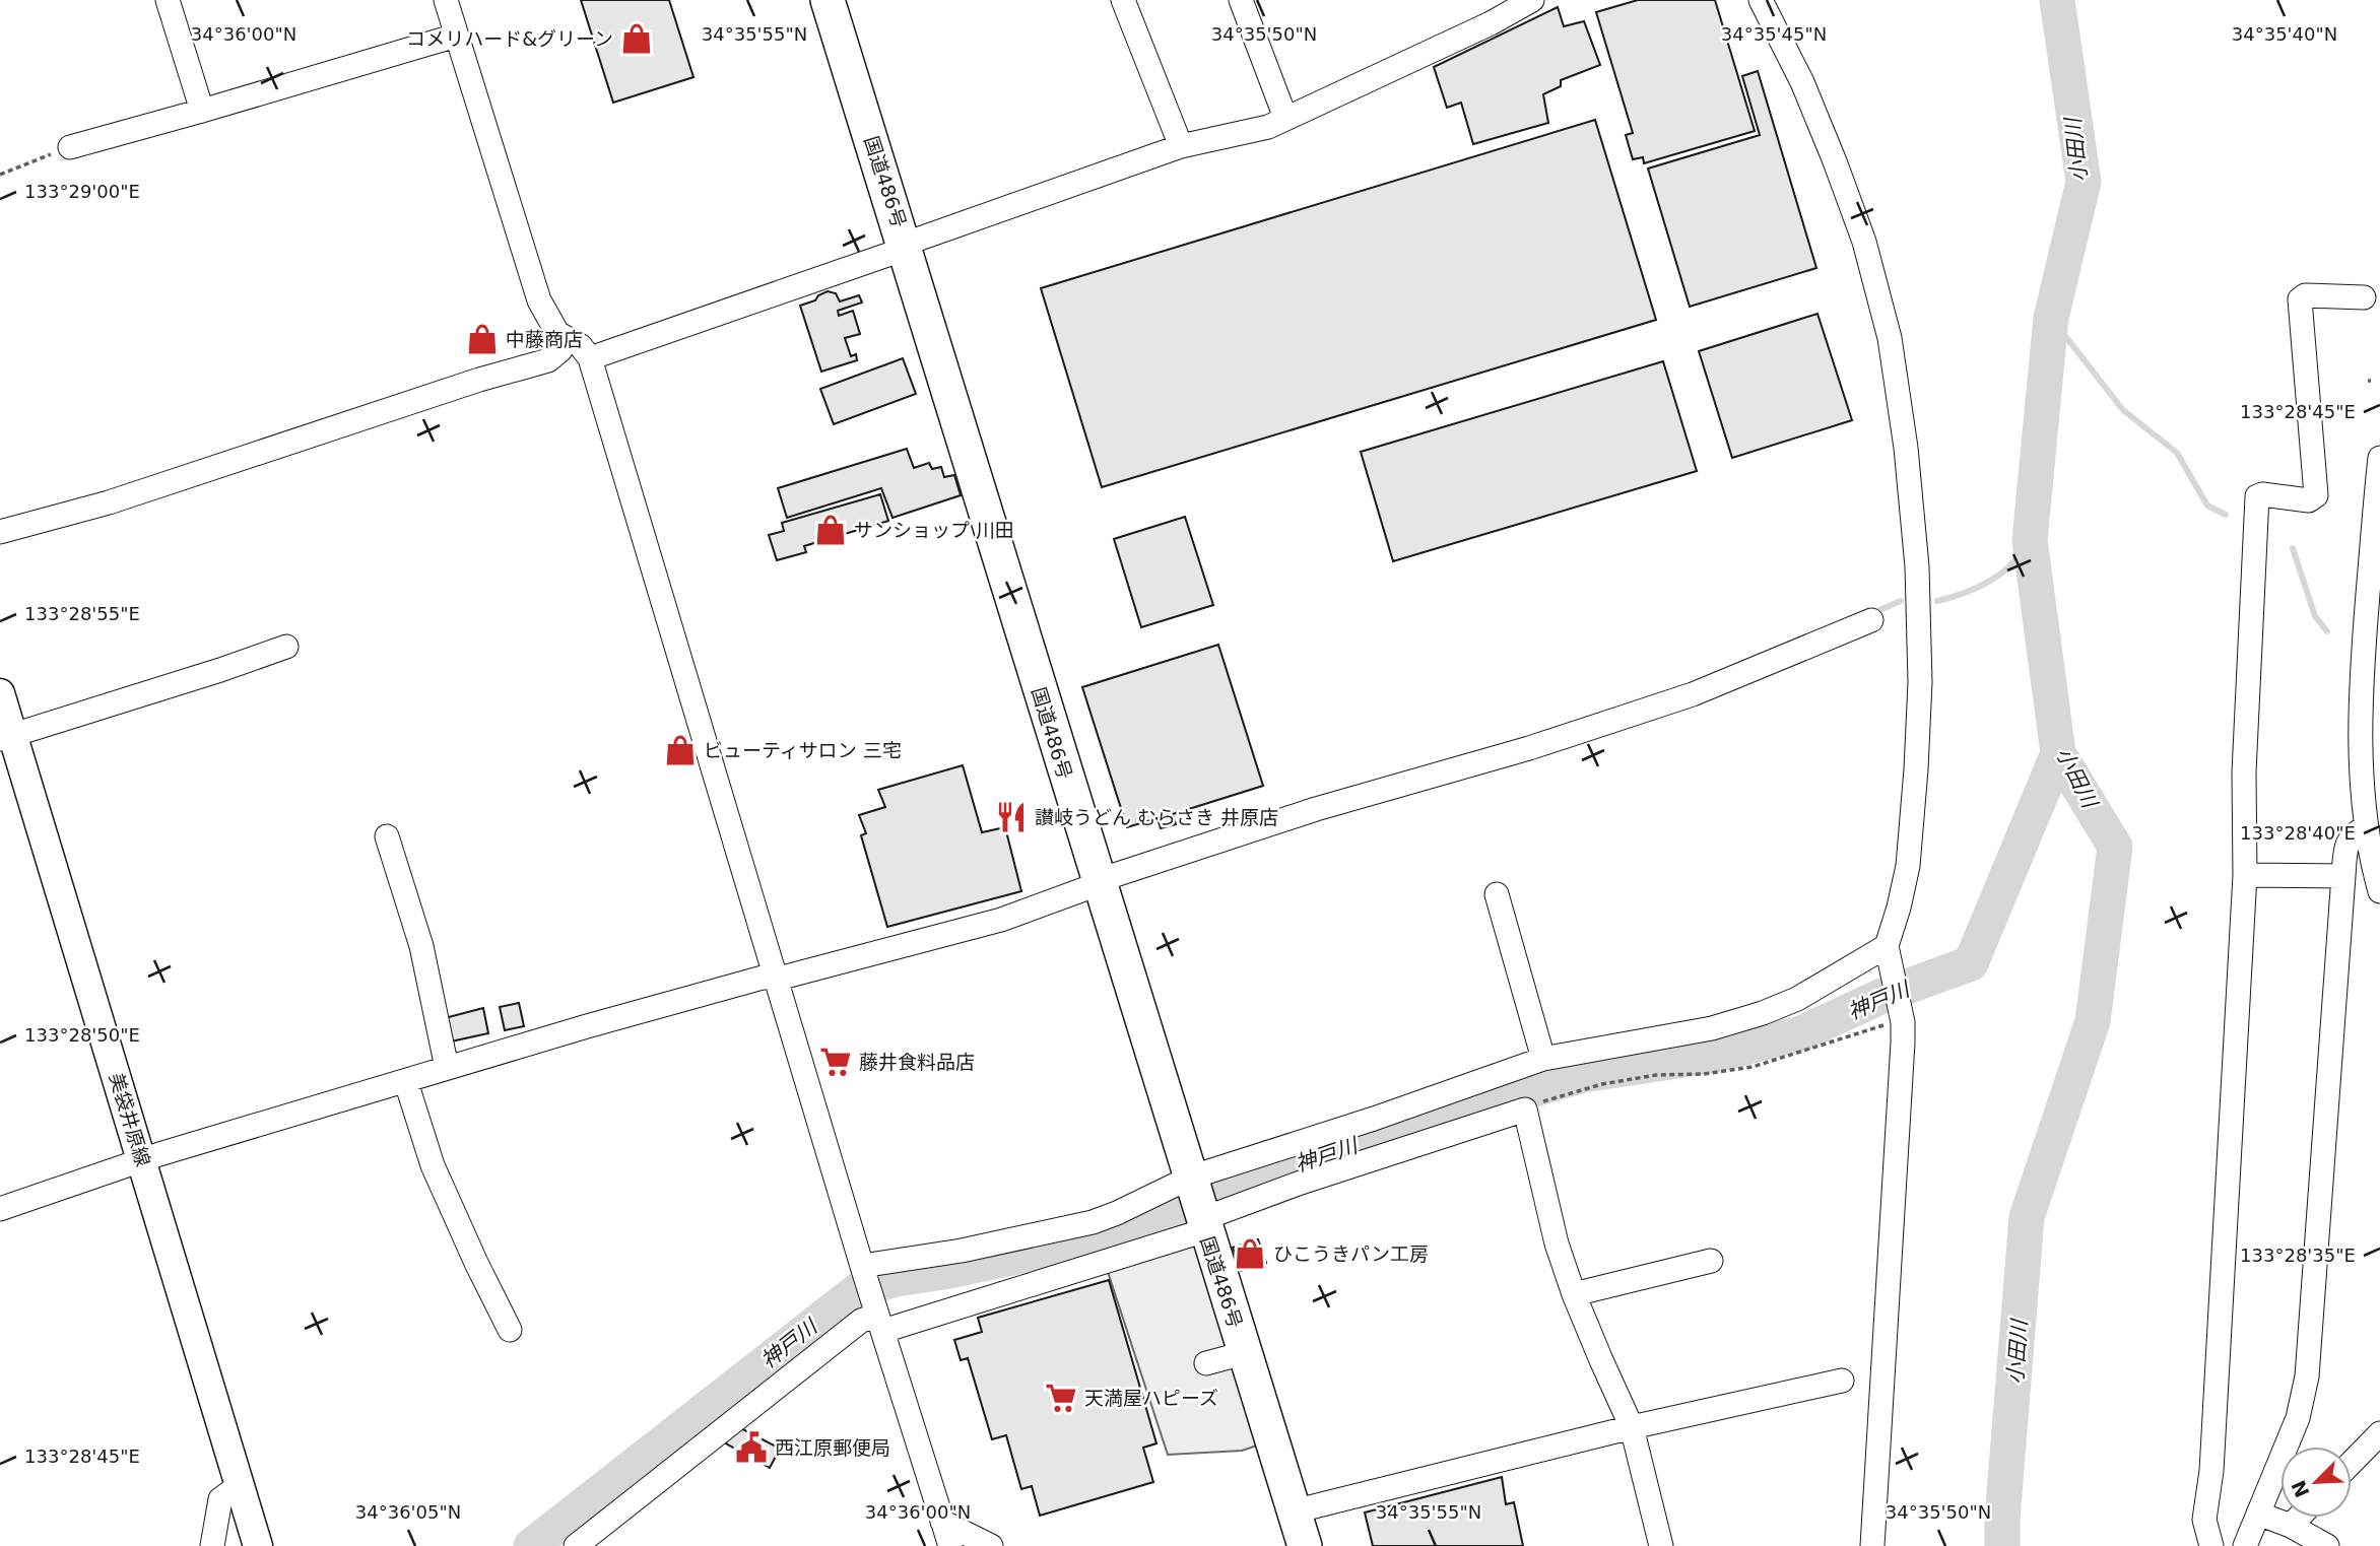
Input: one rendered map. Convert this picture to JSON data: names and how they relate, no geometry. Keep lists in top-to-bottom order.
{
  "streets": {
    "highway": ["国道486号"],
    "main road": ["美袋井原線"]
  },
  "water": ["小田川", "神戸川"],
  "places": {
    "shop": [
      "コメリハード&グリーン",
      "中藤商店",
      "サンショップ 川田",
      "ビューティサロン 三宅",
      "ひこうきパン工房"
    ],
    "restaurant": ["讃岐うどん むらさき 井原店"],
    "supermarket": ["藤井食料品店", "天満屋ハピーズ"],
    "public building": ["西江原郵便局"]
  },
  "north": "bottom left",
  "coordinates": [
    "34°35'45\"N",
    "34°36'00\"N",
    "34°35'55\"N",
    "34°35'50\"N",
    "34°35'40\"N",
    "133°29'00\"E",
    "133°28'45\"E",
    "133°28'55\"E",
    "133°28'40\"E",
    "133°28'50\"E",
    "133°28'35\"E",
    "34°36'05\"N"
  ]
}
